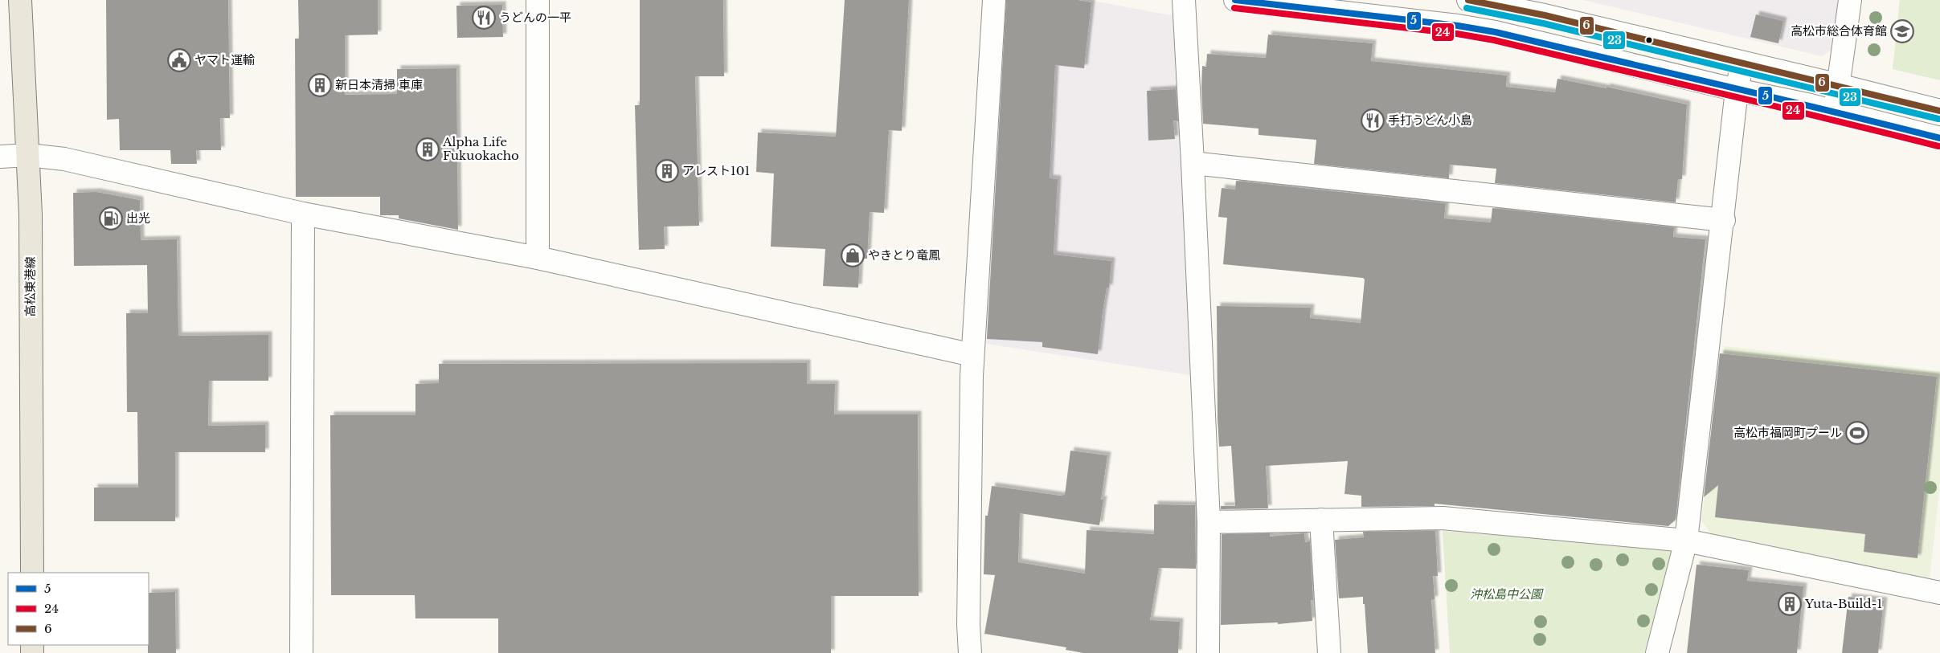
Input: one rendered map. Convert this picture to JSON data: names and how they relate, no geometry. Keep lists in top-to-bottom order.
{
  "streets": {
    "main road": ["高松東港線"]
  },
  "parks": ["沖松島中公園"],
  "places": {
    "restaurant": ["うどんの一平", "手打うどん小島"],
    "school or university": ["高松市総合体育館"],
    "public building": ["ヤマト運輸"],
    "building": [
      "新日本清掃 車庫",
      "Alpha Life Fukuokacho",
      "アレスト101",
      "Yuta-Build-1"
    ],
    "fuel station": ["出光"],
    "shop": ["やきとり竜鳳"],
    "sports": ["高松市福岡町プール"]
  },
  "lines": [
    "transit line 5",
    "transit line 6",
    "transit line 24",
    "transit line 23"
  ],
  "legend": ["5", "24", "6"]
}
